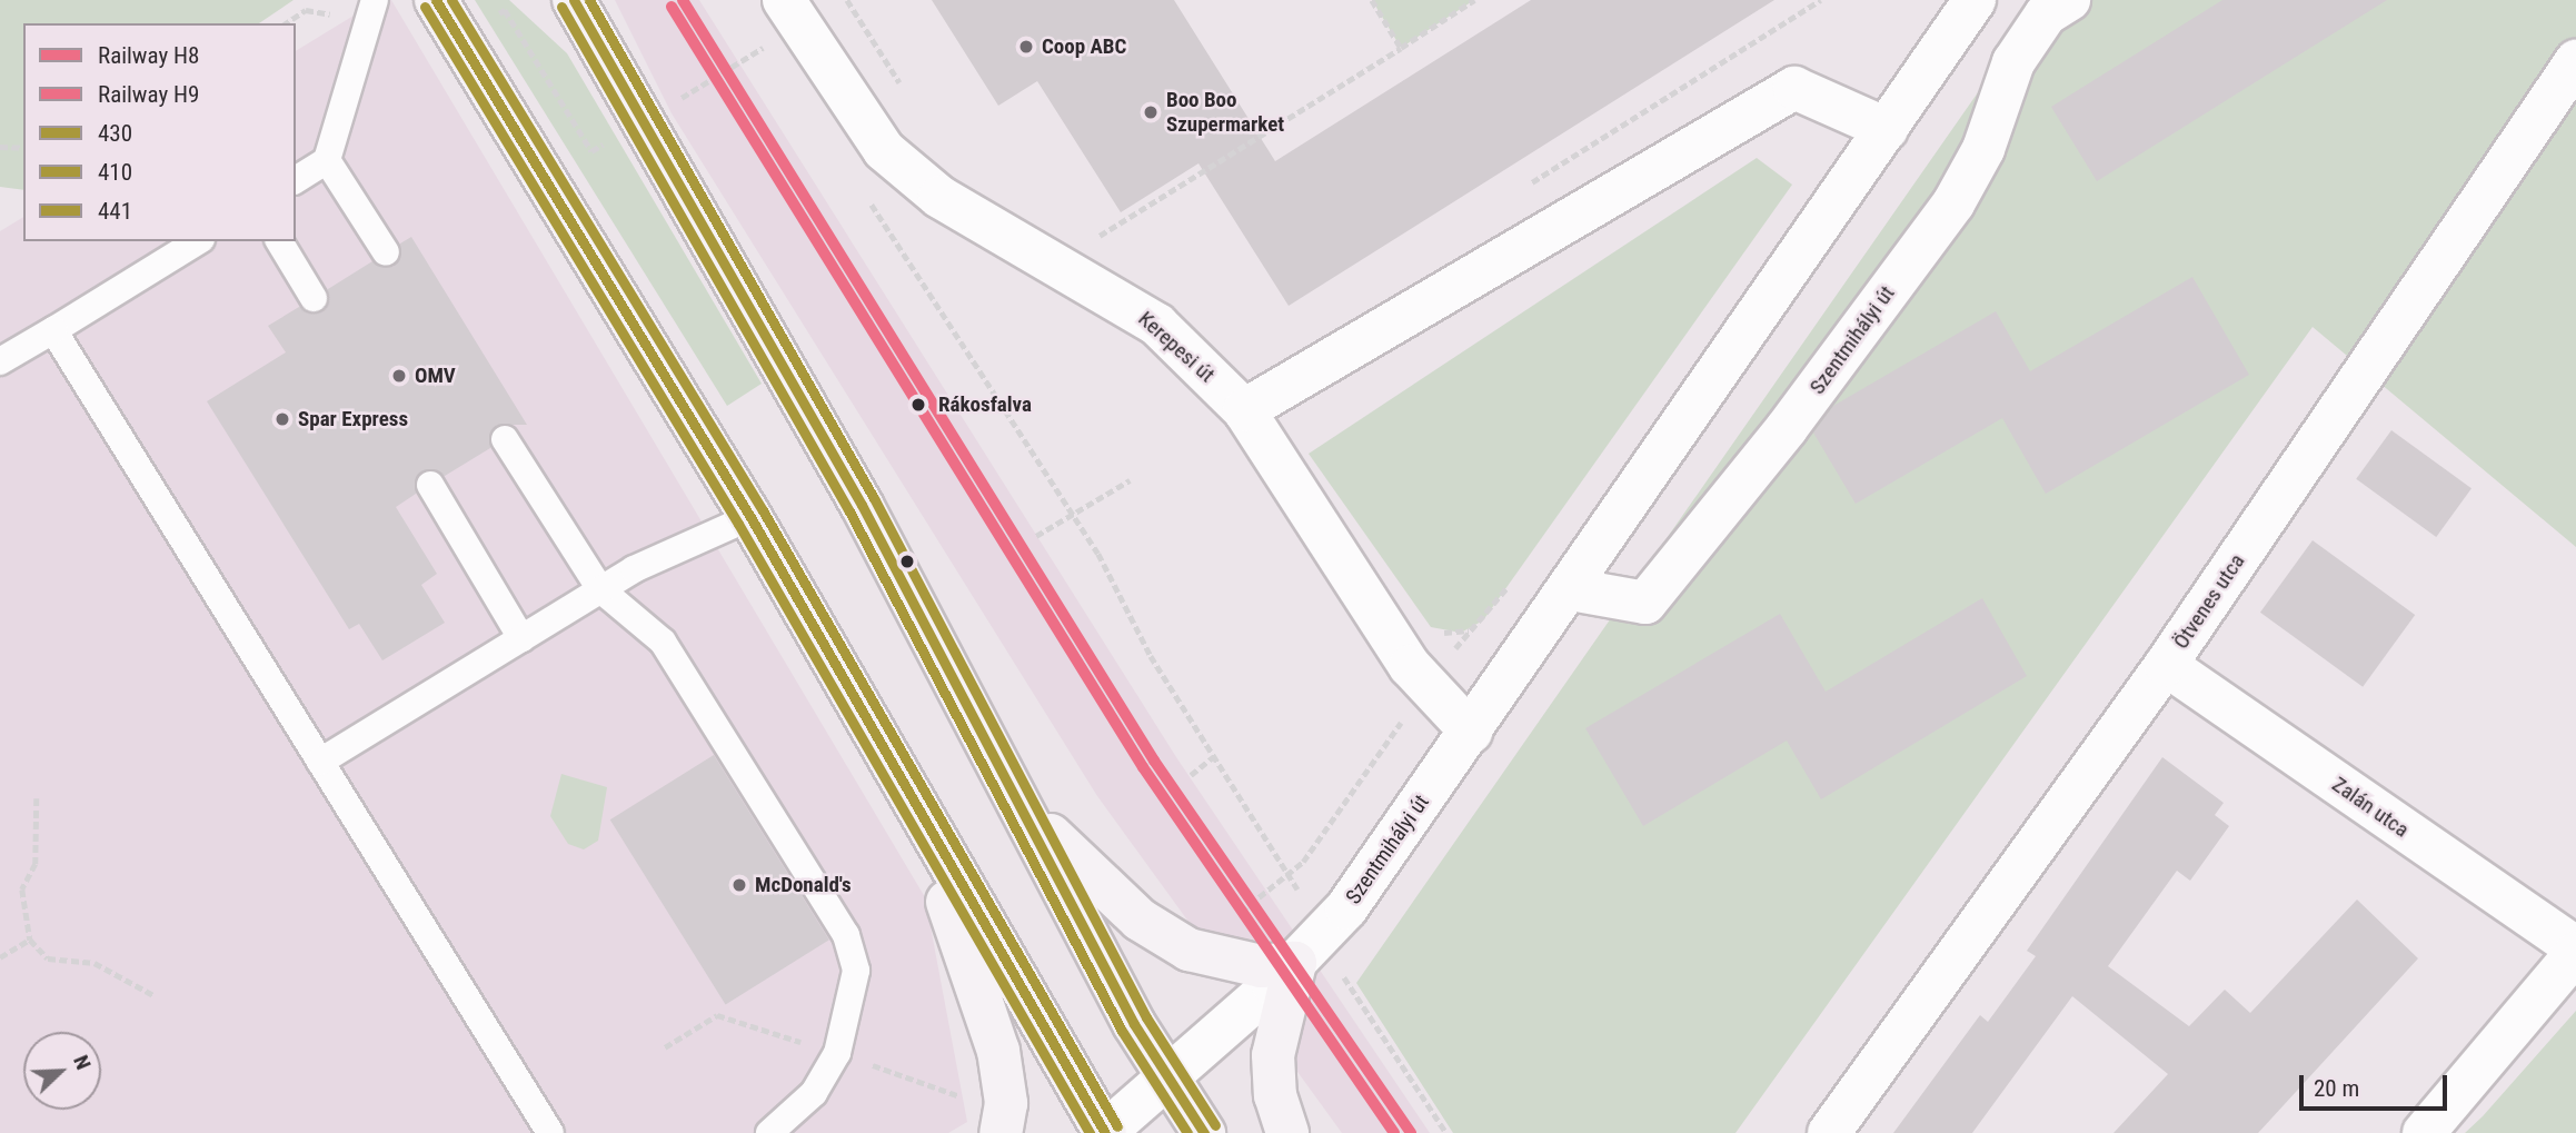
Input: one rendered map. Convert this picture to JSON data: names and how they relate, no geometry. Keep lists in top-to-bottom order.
{
  "streets": {
    "street": [
      "Szentmihályi út",
      "Kerepesi út",
      "Ötvenes utca",
      "Zalán utca"
    ]
  },
  "crossings": [
    ["Szentmihályi út", "Kerepesi út"],
    ["Ötvenes utca", "Zalán utca"]
  ],
  "places": [
    "Coop ABC",
    "Boo Boo Szupermarket",
    "OMV",
    "Rákosfalva",
    "Spar Express",
    "McDonald's"
  ],
  "lines": [
    "rail line H8",
    "transit line 430",
    "transit line 441",
    "rail line H9",
    "transit line 410"
  ],
  "legend": [
    "Railway H8",
    "Railway H9",
    "430",
    "410",
    "441"
  ],
  "scale_bar": "20 m",
  "north": "top right"
}
